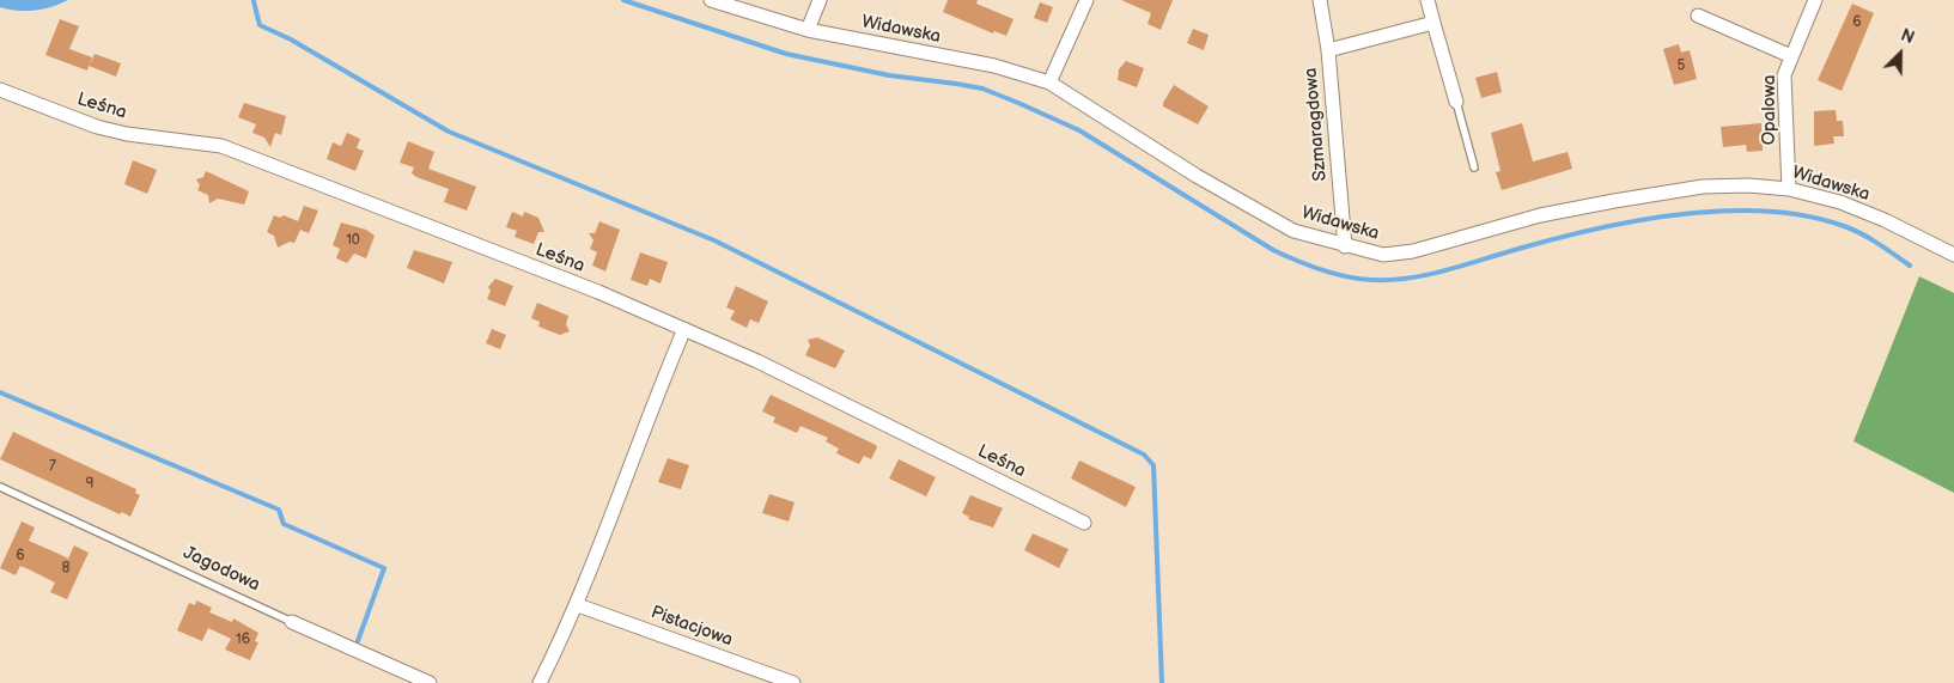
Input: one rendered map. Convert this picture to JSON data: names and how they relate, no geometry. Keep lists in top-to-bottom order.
{
  "streets": {
    "street": [
      "Widawska",
      "Leśna",
      "Opalowa",
      "Szmaragdowa",
      "Jagodowa",
      "Pistacjowa"
    ]
  },
  "crossings": [
    ["Widawska", "Opalowa"],
    ["Widawska", "Szmaragdowa"]
  ],
  "house_numbers": [
    "6",
    "5",
    "10",
    "7",
    "9",
    "6",
    "8",
    "16"
  ],
  "north": "top right"
}
